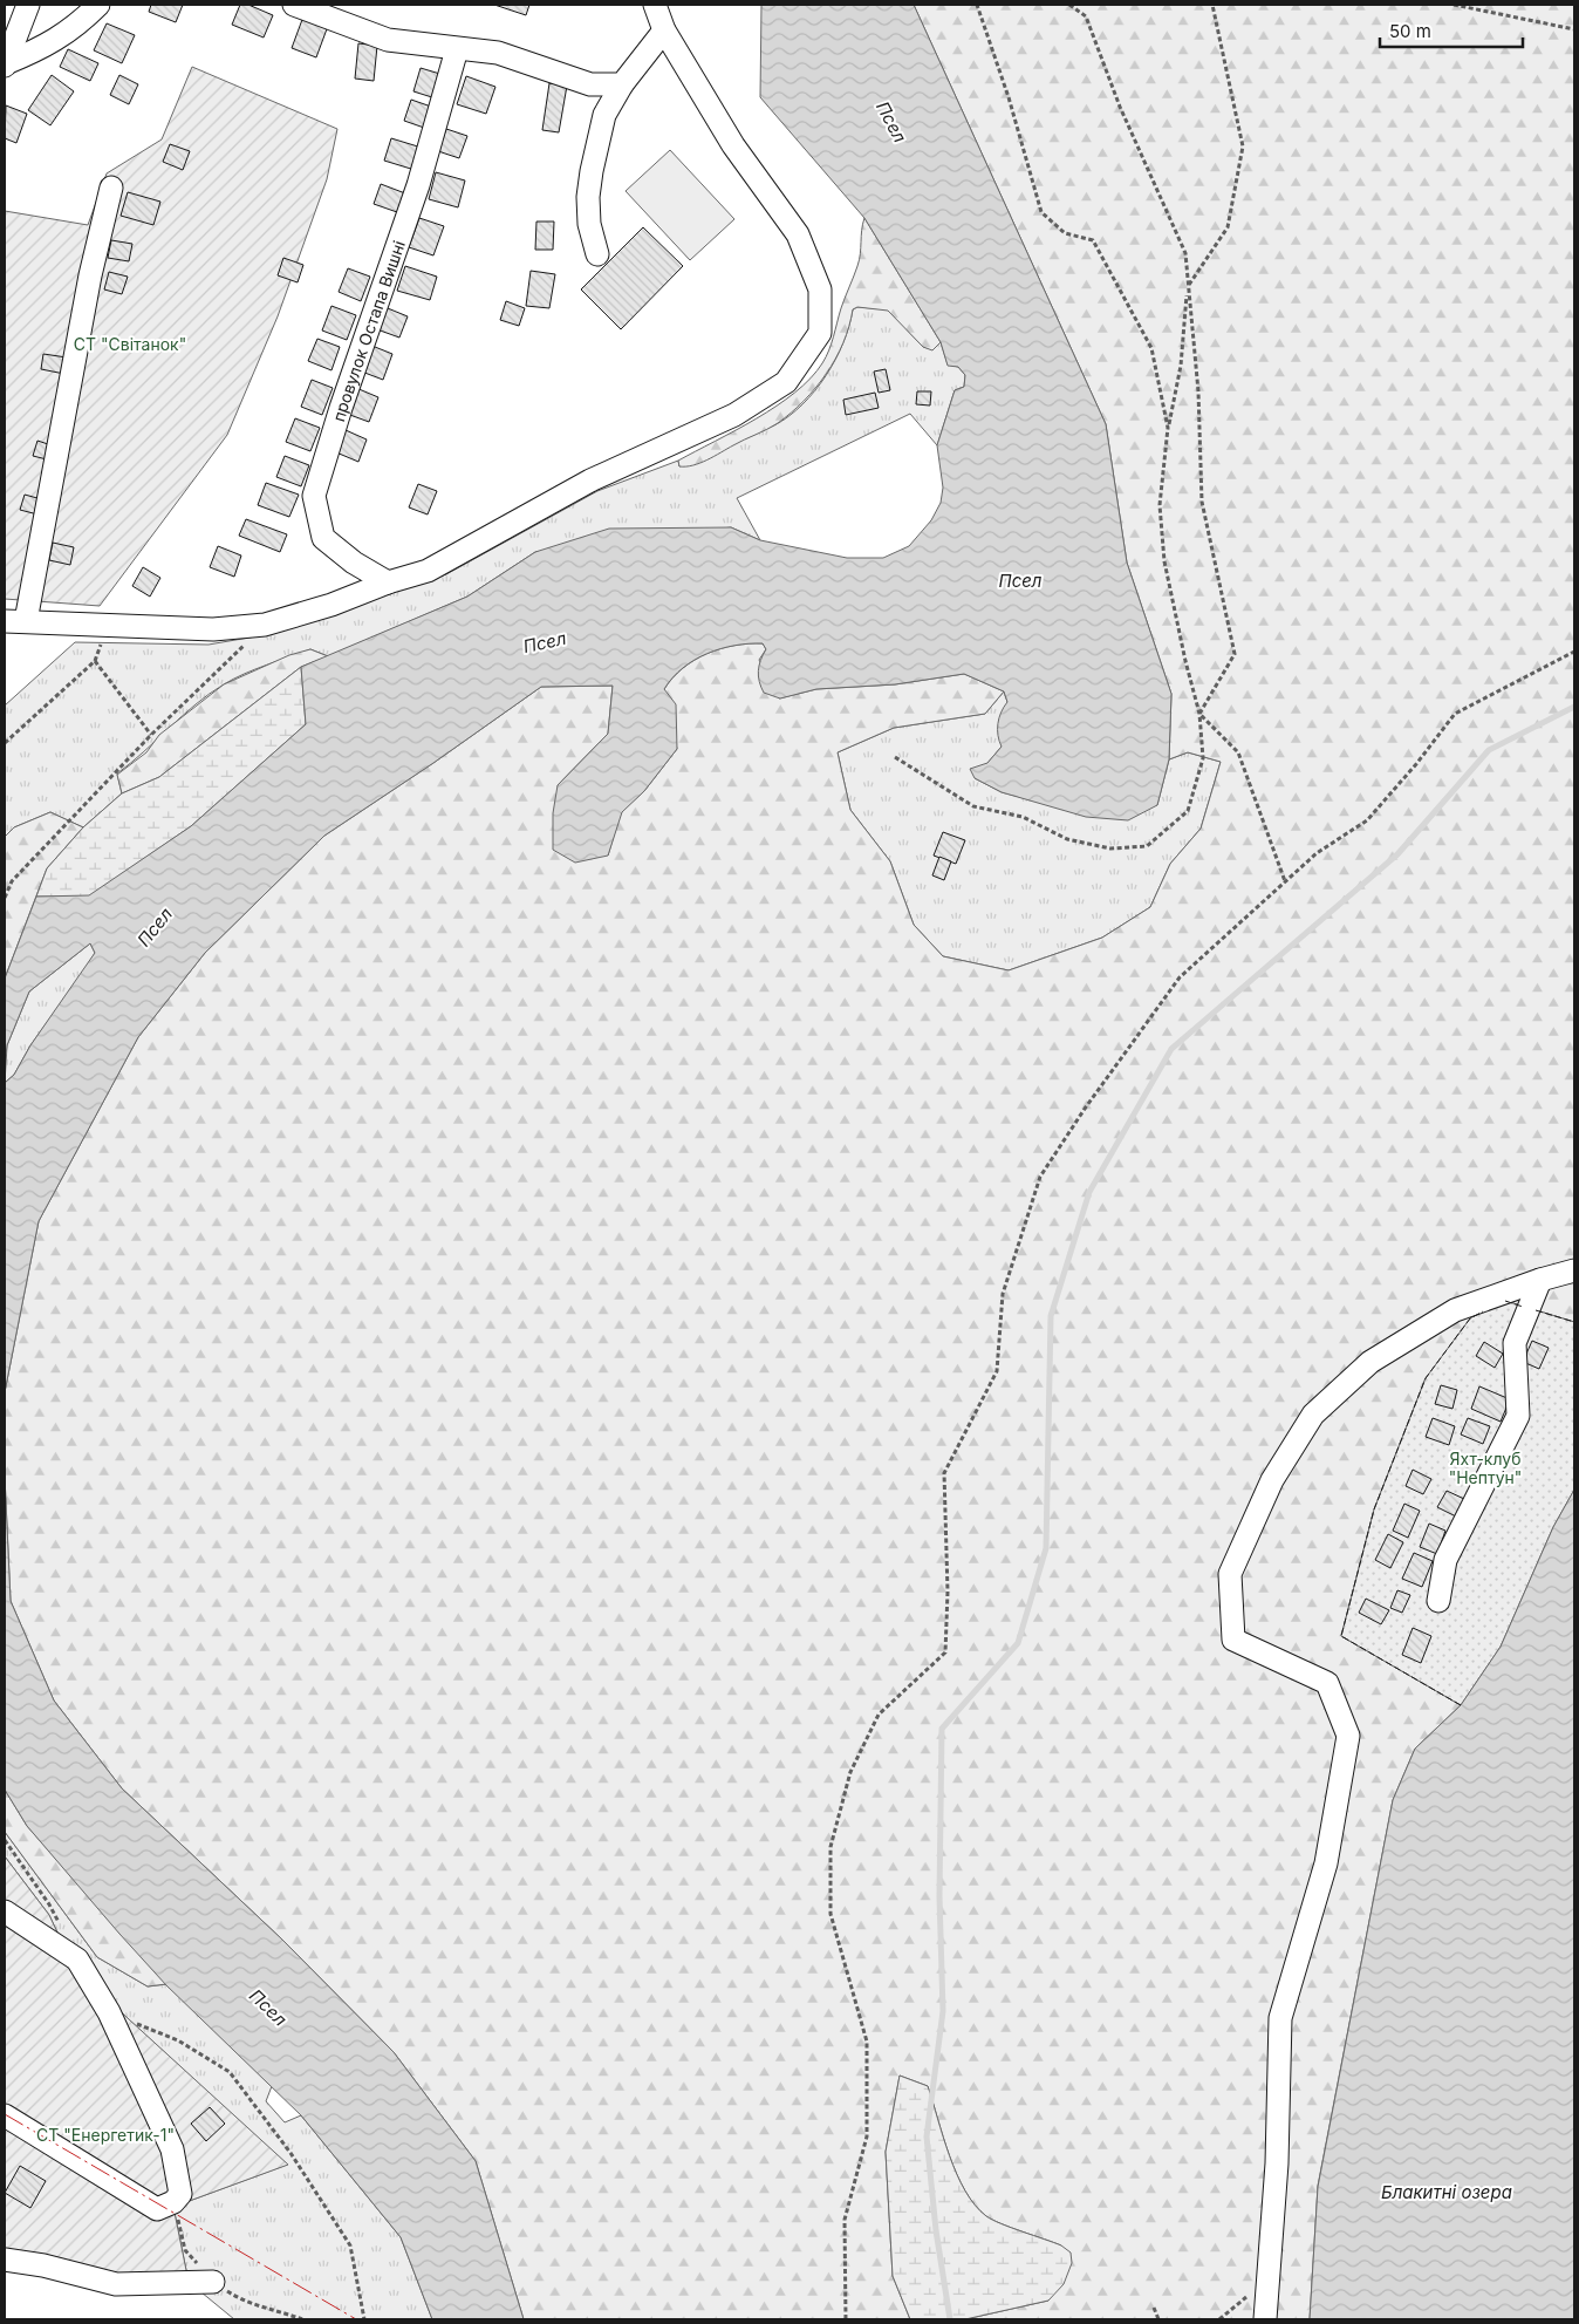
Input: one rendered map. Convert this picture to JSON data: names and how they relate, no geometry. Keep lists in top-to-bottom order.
{
  "streets": {
    "street": ["провулок Остапа Вишні"]
  },
  "water": ["Псел", "Блакитні озера"],
  "parks": ["СТ \"Світанок\"", "Яхт-клуб \"Нептун\"", "СТ \"Енергетик-1\""],
  "scale_bar": "50 m"
}
